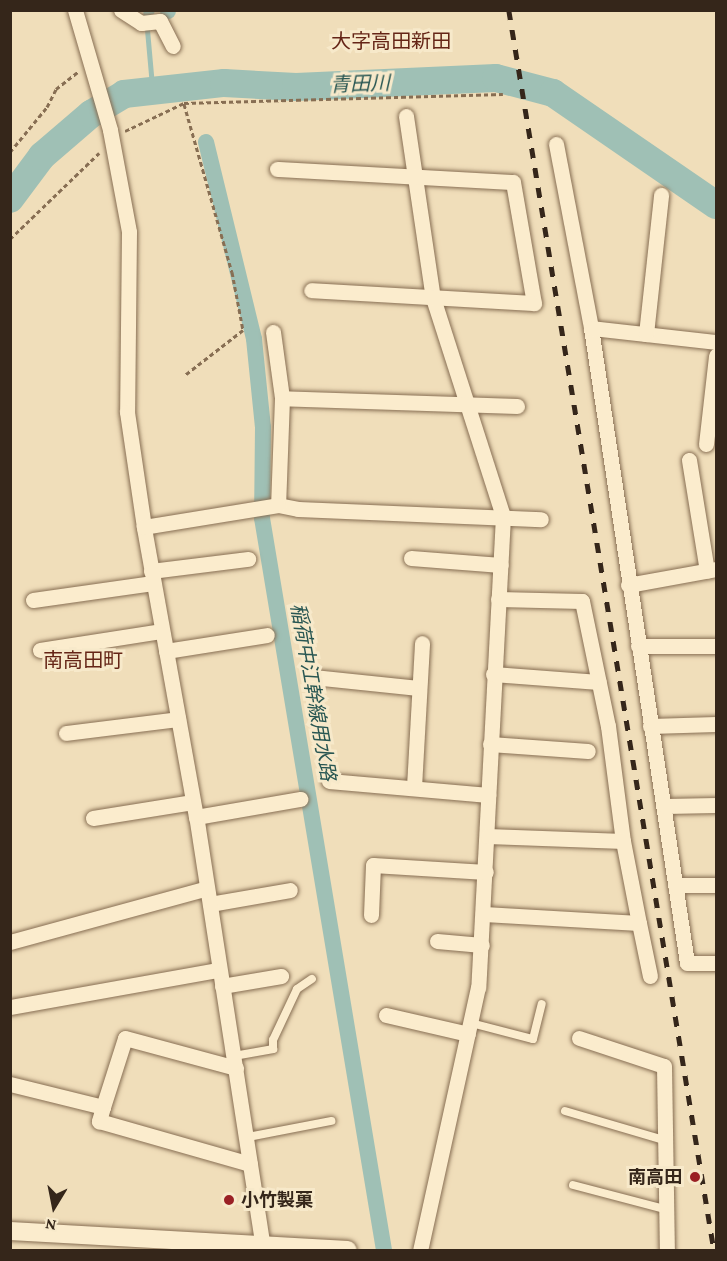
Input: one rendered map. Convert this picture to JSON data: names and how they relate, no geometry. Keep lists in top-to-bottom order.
{
  "districts": ["大字高田新田", "南高田町"],
  "water": ["青田川", "稲荷中江幹線用水路"],
  "places": ["南高田", "小竹製菓"],
  "north": "bottom"
}
